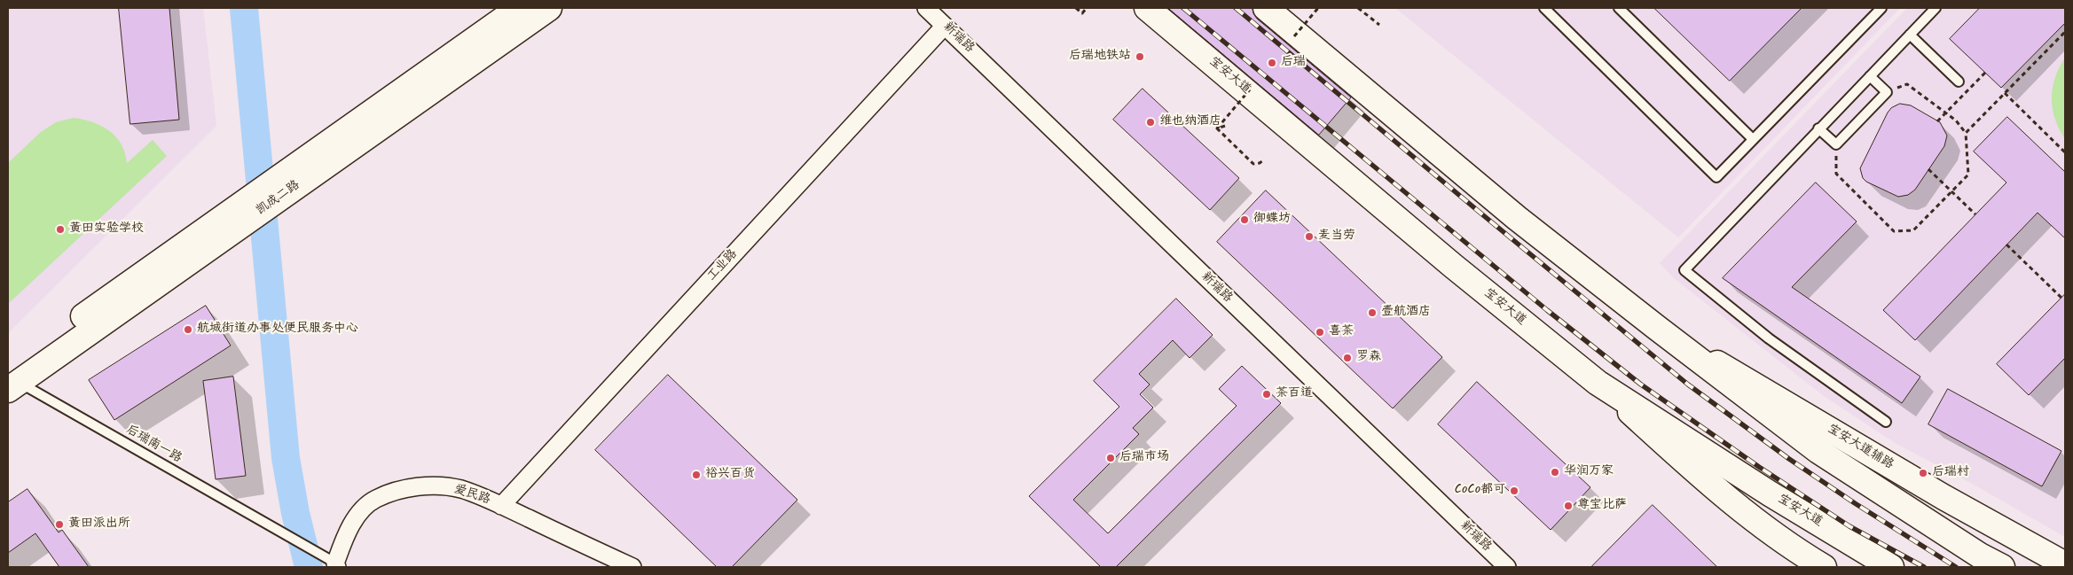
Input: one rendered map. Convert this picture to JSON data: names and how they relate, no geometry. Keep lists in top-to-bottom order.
{
  "streets": {
    "main road": ["宝安大道", "凯成二路", "宝安大道辅路"],
    "street": ["新瑞路", "工业路", "爱民路"],
    "lane": ["后瑞南一路"]
  },
  "crossings": [
    ["新瑞路", "工业路"],
    ["凯成二路", "后瑞南一路"],
    ["工业路", "爱民路"],
    ["后瑞南一路", "爱民路"]
  ],
  "places": [
    "后瑞地铁站",
    "后瑞",
    "维也纳酒店",
    "御蝶坊",
    "黄田实验学校",
    "麦当劳",
    "壹航酒店",
    "航城街道办事处便民服务中心",
    "喜茶",
    "罗森",
    "茶百道",
    "后瑞市场",
    "华润万家",
    "后瑞村",
    "裕兴百货",
    "CoCo都可",
    "尊宝比萨",
    "黄田派出所"
  ]
}
